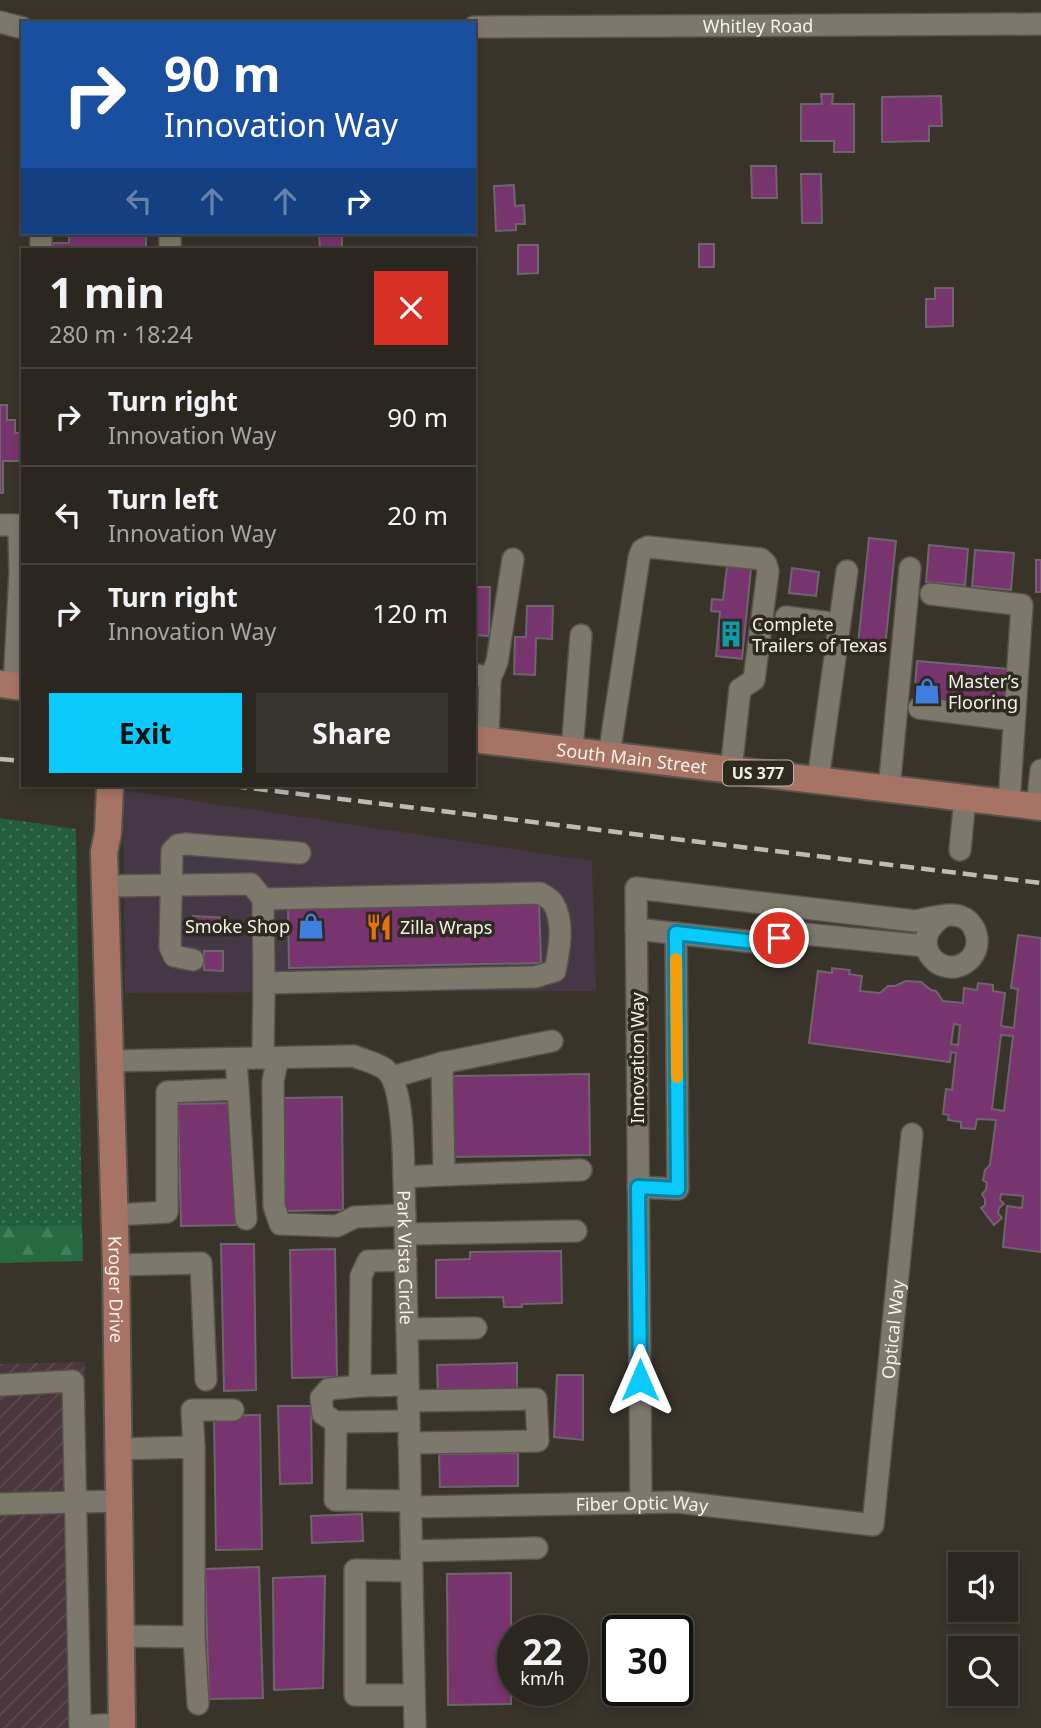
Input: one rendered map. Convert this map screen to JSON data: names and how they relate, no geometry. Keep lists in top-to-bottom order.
{
  "streets": {
    "main road": ["South Main Street", "US 377", "Kroger Drive"],
    "street": [
      "Whitley Road",
      "Innovation Way",
      "Park Vista Circle",
      "Optical Way",
      "Fiber Optic Way"
    ]
  },
  "crossings": [
    ["Innovation Way", "Fiber Optic Way"],
    ["Park Vista Circle", "Fiber Optic Way"],
    ["Optical Way", "Fiber Optic Way"]
  ],
  "places": {
    "building": ["Complete Trailers of Texas"],
    "shop": ["Master’s Flooring", "Smoke Shop"],
    "restaurant": ["Zilla Wraps"]
  },
  "page": {
    "turn": ["90 m", "Innovation Way"],
    "heading": ["1 min", "280 m · 18:24"],
    "list": [
      {
        "name": "Turn right",
        "note": "Innovation Way",
        "value": "90 m"
      },
      {
        "name": "Turn left",
        "note": "Innovation Way",
        "value": "20 m"
      },
      {
        "name": "Turn right",
        "note": "Innovation Way",
        "value": "120 m"
      }
    ],
    "buttons": ["Exit", "Share"],
    "speed": "22 km/h",
    "limit": "30"
  }
}
